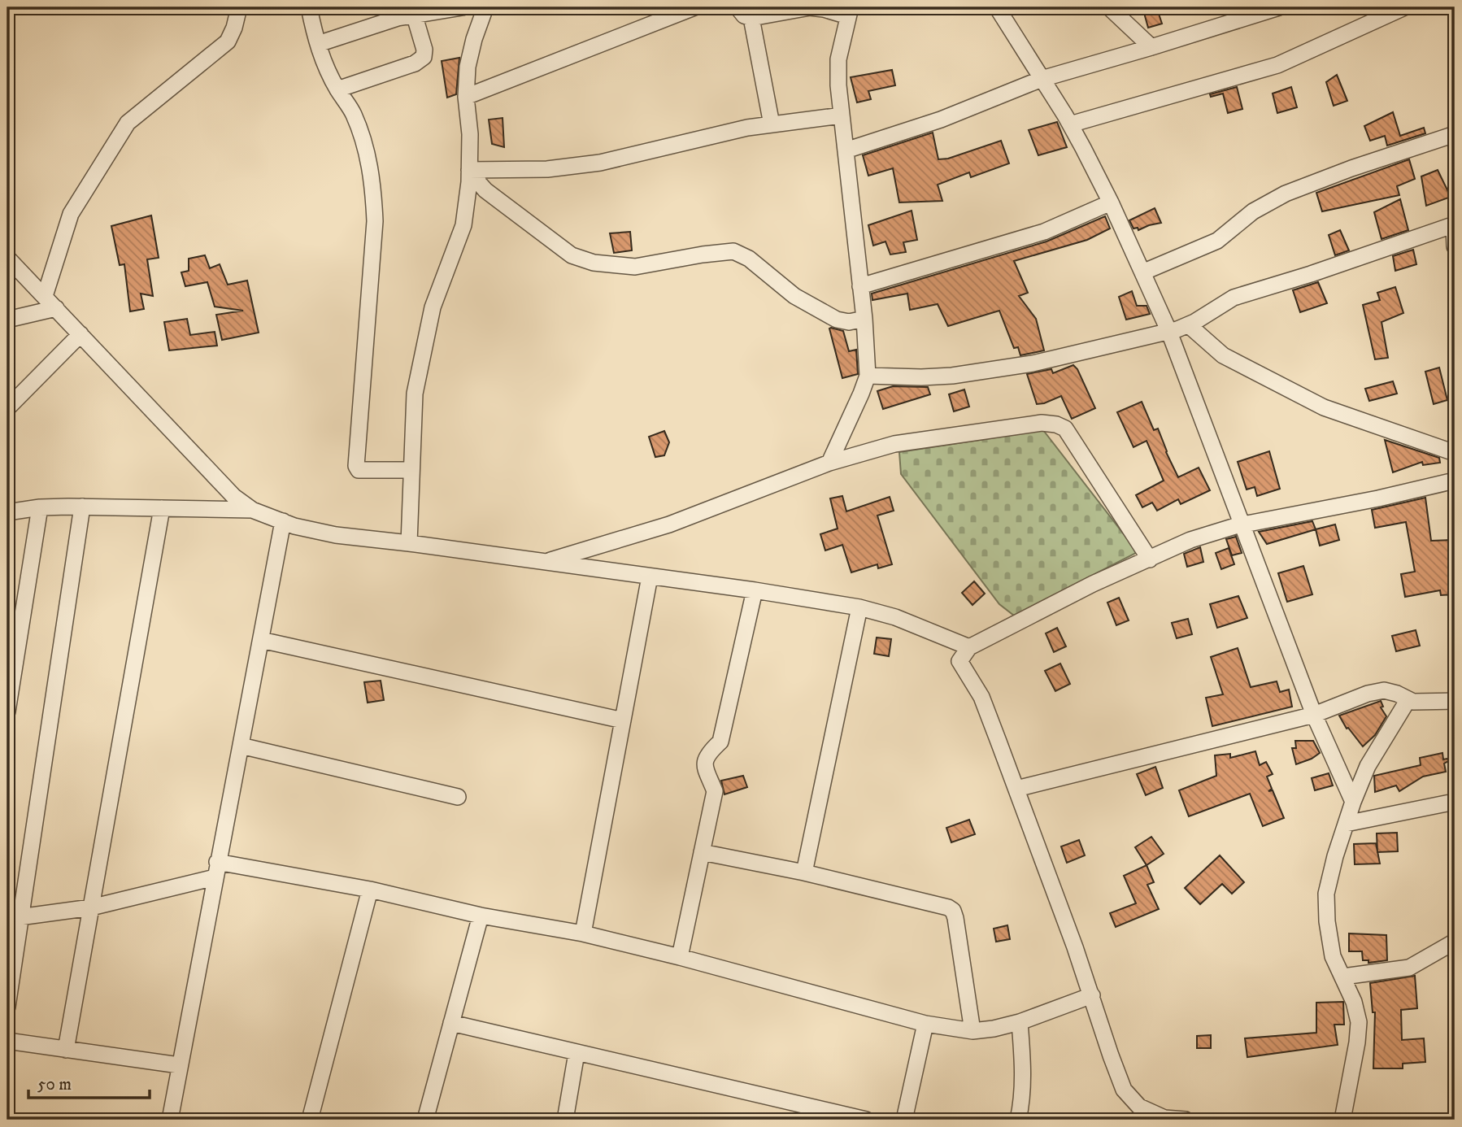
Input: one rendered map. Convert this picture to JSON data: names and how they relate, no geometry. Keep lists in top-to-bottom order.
{
  "scale_bar": "50 m"
}
